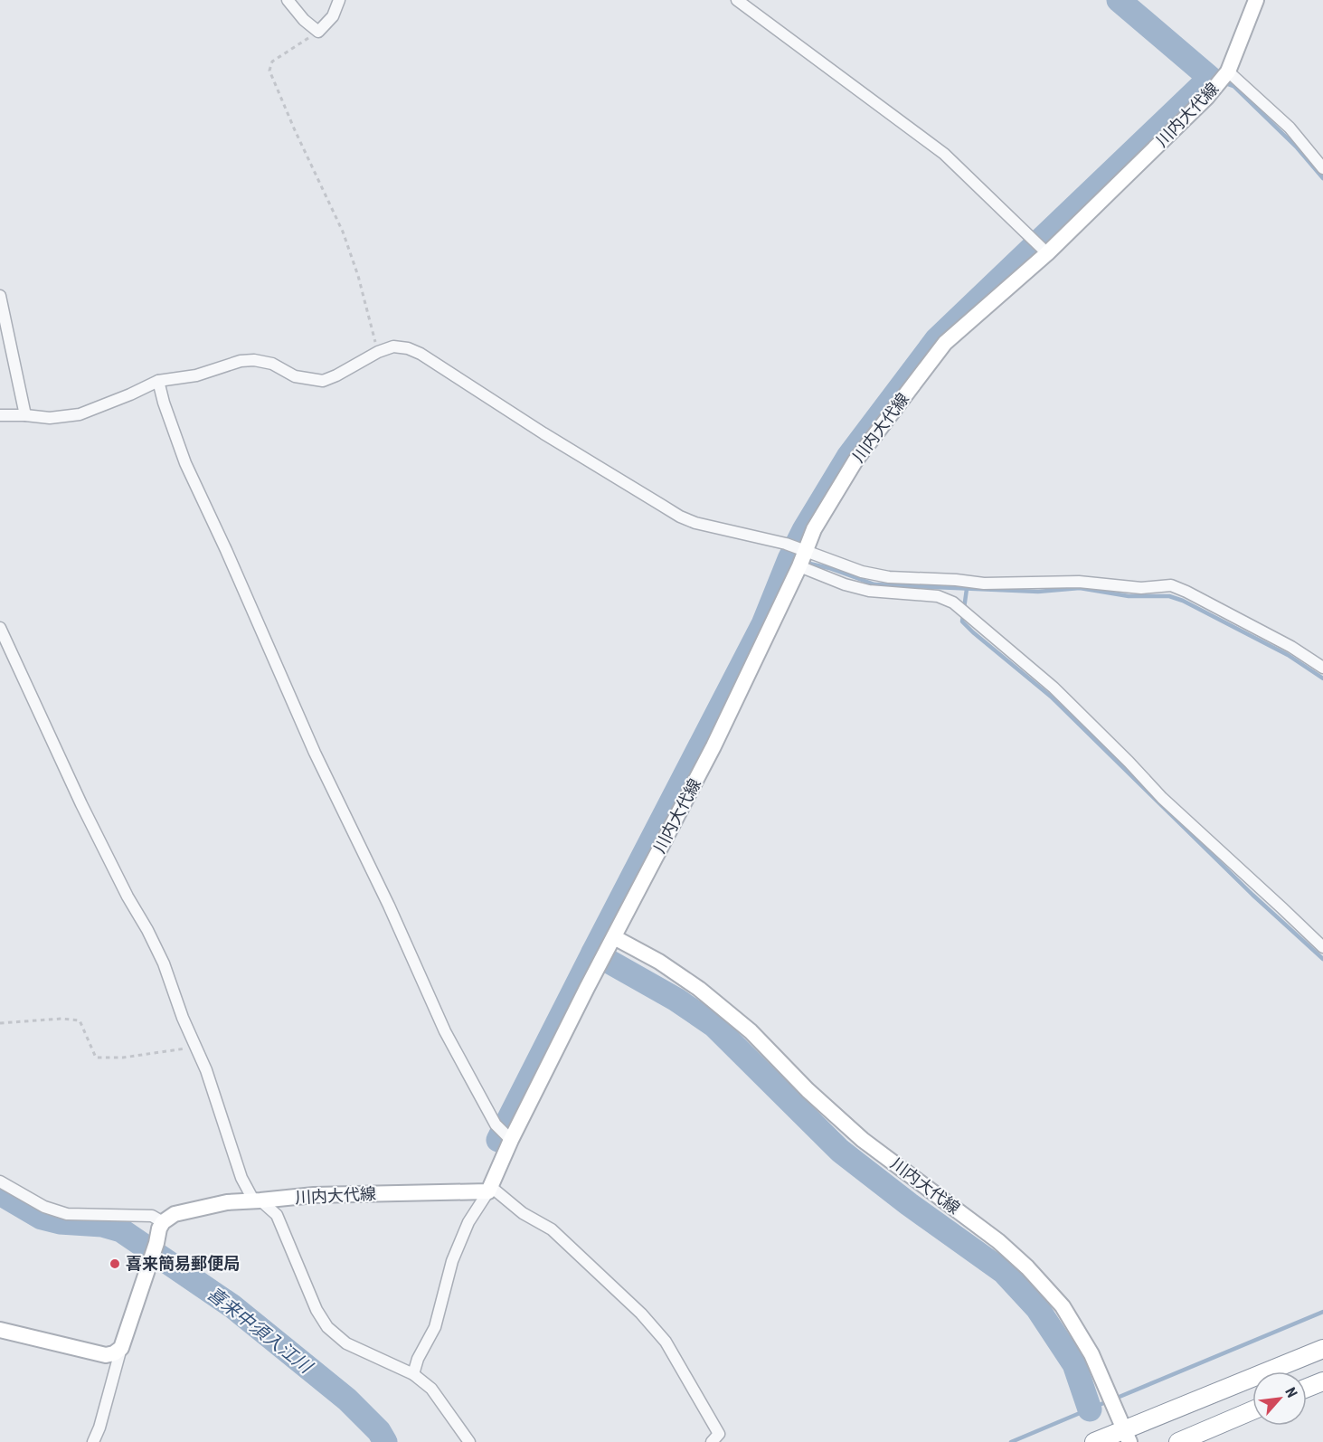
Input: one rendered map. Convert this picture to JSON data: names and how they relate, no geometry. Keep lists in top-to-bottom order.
{
  "streets": {
    "main road": ["川内大代線"]
  },
  "water": ["喜来中須入江川"],
  "places": ["喜来簡易郵便局"],
  "north": "top right"
}
